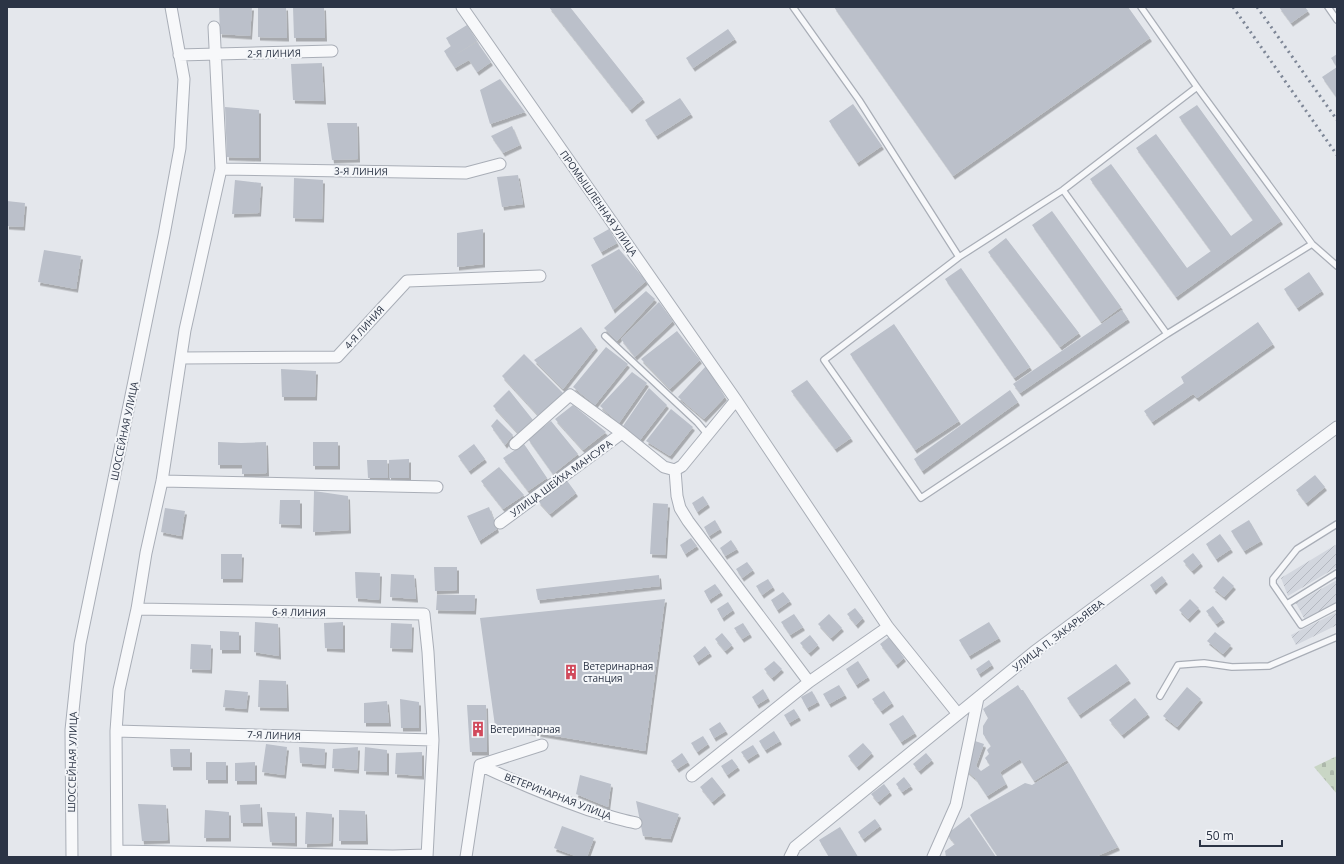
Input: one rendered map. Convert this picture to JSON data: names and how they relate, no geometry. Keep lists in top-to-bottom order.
{
  "streets": {
    "street": [
      "2-Я ЛИНИЯ",
      "3-Я ЛИНИЯ",
      "ПРОМЫШЛЕННАЯ УЛИЦА",
      "4-Я ЛИНИЯ",
      "ШОССЕЙНАЯ УЛИЦА",
      "УЛИЦА ШЕЙХА МАНСУРА",
      "6-Я ЛИНИЯ",
      "УЛИЦА П. ЗАКАРЬЯЕВА",
      "7-Я ЛИНИЯ",
      "ВЕТЕРИНАРНАЯ УЛИЦА"
    ]
  },
  "crossings": [
    ["2-Я ЛИНИЯ", "ШОССЕЙНАЯ УЛИЦА"],
    ["ПРОМЫШЛЕННАЯ УЛИЦА", "УЛИЦА П. ЗАКАРЬЯЕВА"],
    ["6-Я ЛИНИЯ", "7-Я ЛИНИЯ"]
  ],
  "places": {
    "building": ["Ветеринарная станция", "Ветеринарная"]
  },
  "scale_bar": "50 m"
}
